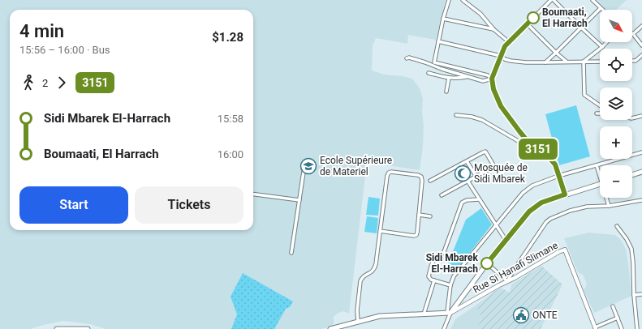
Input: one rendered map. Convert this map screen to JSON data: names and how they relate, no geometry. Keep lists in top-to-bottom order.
{
  "streets": {
    "street": ["Rue Si Hanafi Slimane"]
  },
  "places": {
    "other": ["Boumaati, El Harrach", "Sidi Mbarek El-Harrach"],
    "school or university": ["Ecole Supérieure de Materiel"],
    "mosque": ["Mosquée de Sidi Mbarek"],
    "public building": ["ONTE"]
  },
  "lines": ["bus line 3151"],
  "north": "bottom right",
  "page": {
    "on_map": "3151",
    "map_buttons": ["+", "−"],
    "heading": ["4 min", "15:56 – 16:00 · Bus", "$1.28"],
    "legs": ["2", "3151"],
    "list": [
      {
        "name": "Sidi Mbarek El-Harrach",
        "value": "15:58"
      },
      {
        "name": "Boumaati, El Harrach",
        "value": "16:00"
      }
    ],
    "buttons": ["Start", "Tickets"]
  }
}
